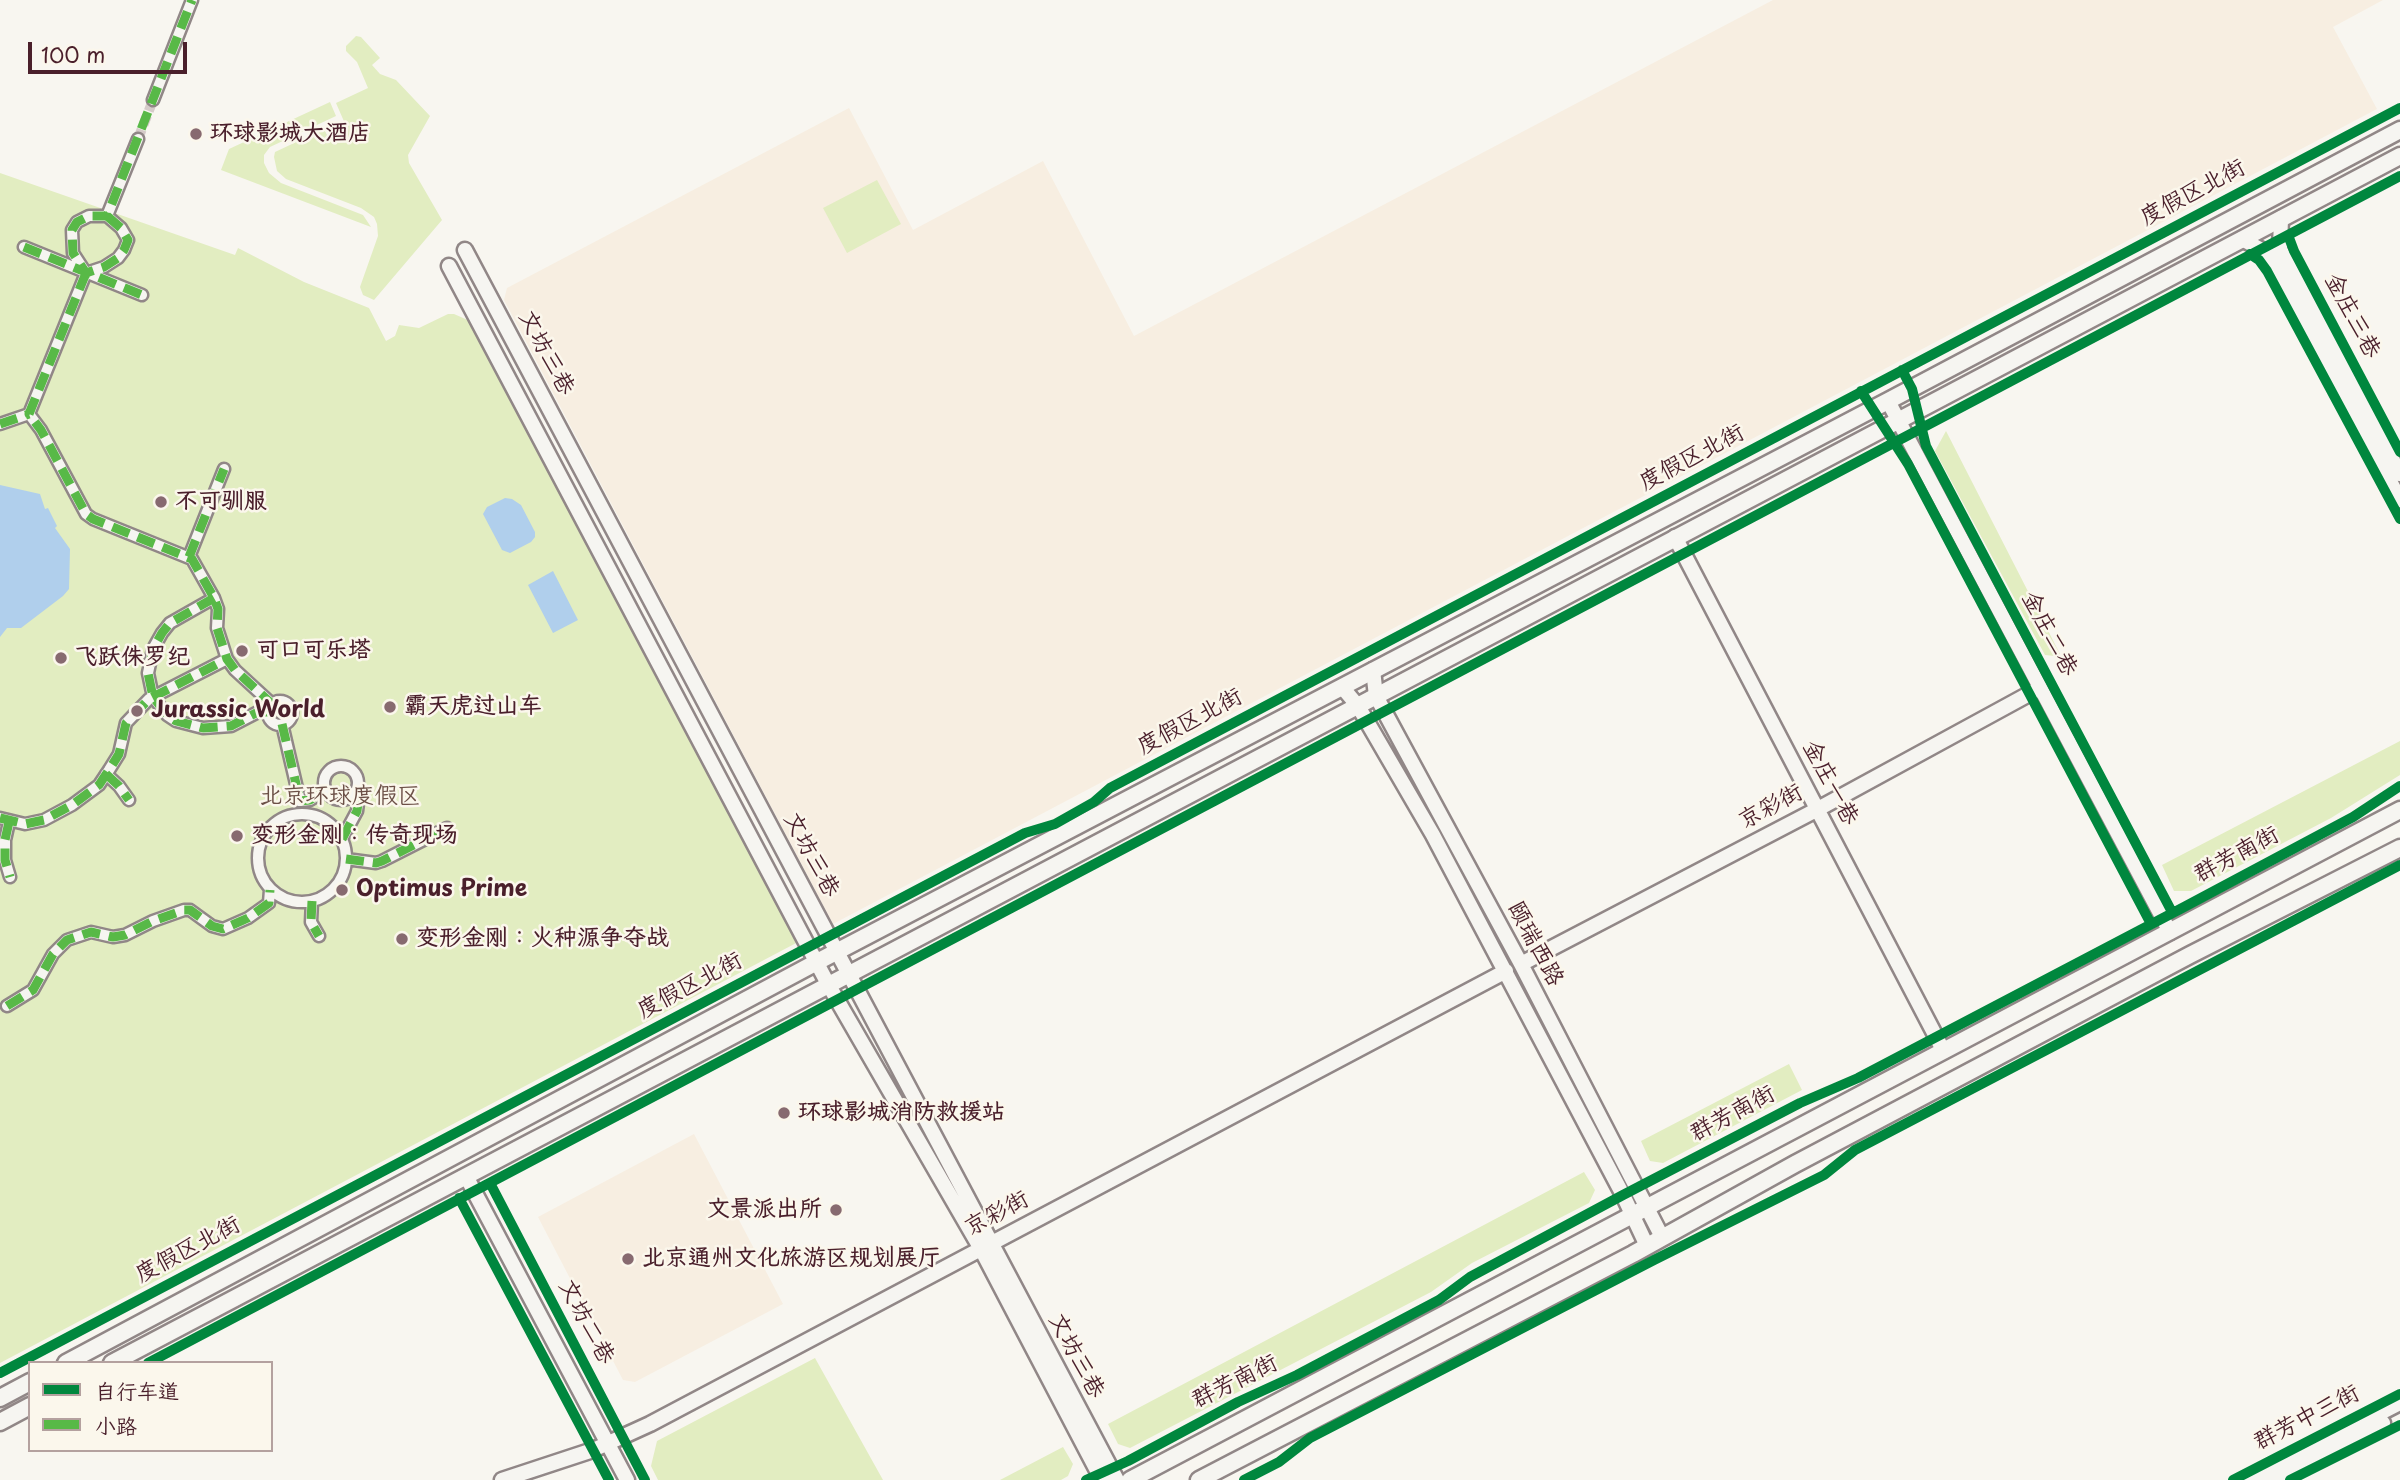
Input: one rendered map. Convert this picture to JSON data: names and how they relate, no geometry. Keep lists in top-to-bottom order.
{
  "streets": {
    "main road": [
      "度假区北街",
      "金庄三巷",
      "文坊三巷",
      "金庄二巷",
      "金庄一巷",
      "京彩街",
      "群芳南街",
      "颐瑞西路",
      "文坊二巷",
      "群芳中三街"
    ]
  },
  "crossings": [
    ["度假区北街", "文坊三巷"],
    ["度假区北街", "金庄二巷"],
    ["度假区北街", "颐瑞西路"],
    ["文坊三巷", "京彩街"],
    ["金庄二巷", "京彩街"],
    ["金庄二巷", "群芳南街"],
    ["金庄一巷", "京彩街"],
    ["金庄一巷", "群芳南街"],
    ["京彩街", "颐瑞西路"],
    ["京彩街", "文坊二巷"],
    ["群芳南街", "颐瑞西路"]
  ],
  "parks": ["北京环球度假区"],
  "places": [
    "环球影城大酒店",
    "不可驯服",
    "可口可乐塔",
    "飞跃侏罗纪",
    "霸天虎过山车",
    "Jurassic World",
    "变形金刚：传奇现场",
    "Optimus Prime",
    "变形金刚：火种源争夺战",
    "环球影城消防救援站",
    "文景派出所",
    "北京通州文化旅游区规划展厅"
  ],
  "legend": ["自行车道", "小路"],
  "scale_bar": "100 m"
}
